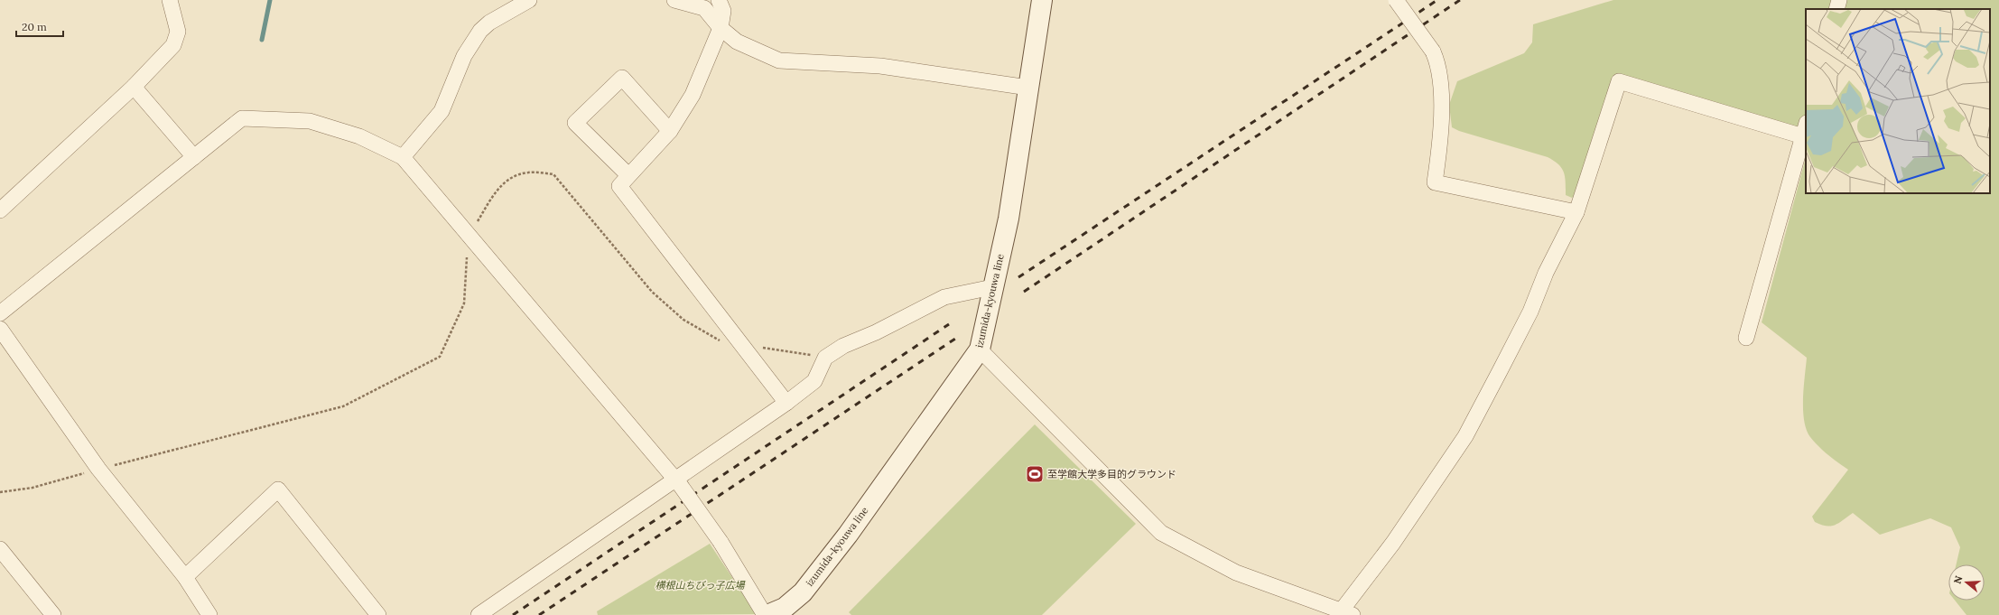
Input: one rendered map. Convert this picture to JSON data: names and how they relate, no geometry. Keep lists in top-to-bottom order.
{
  "streets": {
    "main road": ["izumida-kyouwa line"]
  },
  "parks": ["横根山ちびっ子広場"],
  "places": {
    "sports": ["至学館大学多目的グラウンド"]
  },
  "scale_bar": "20 m",
  "north": "left"
}
